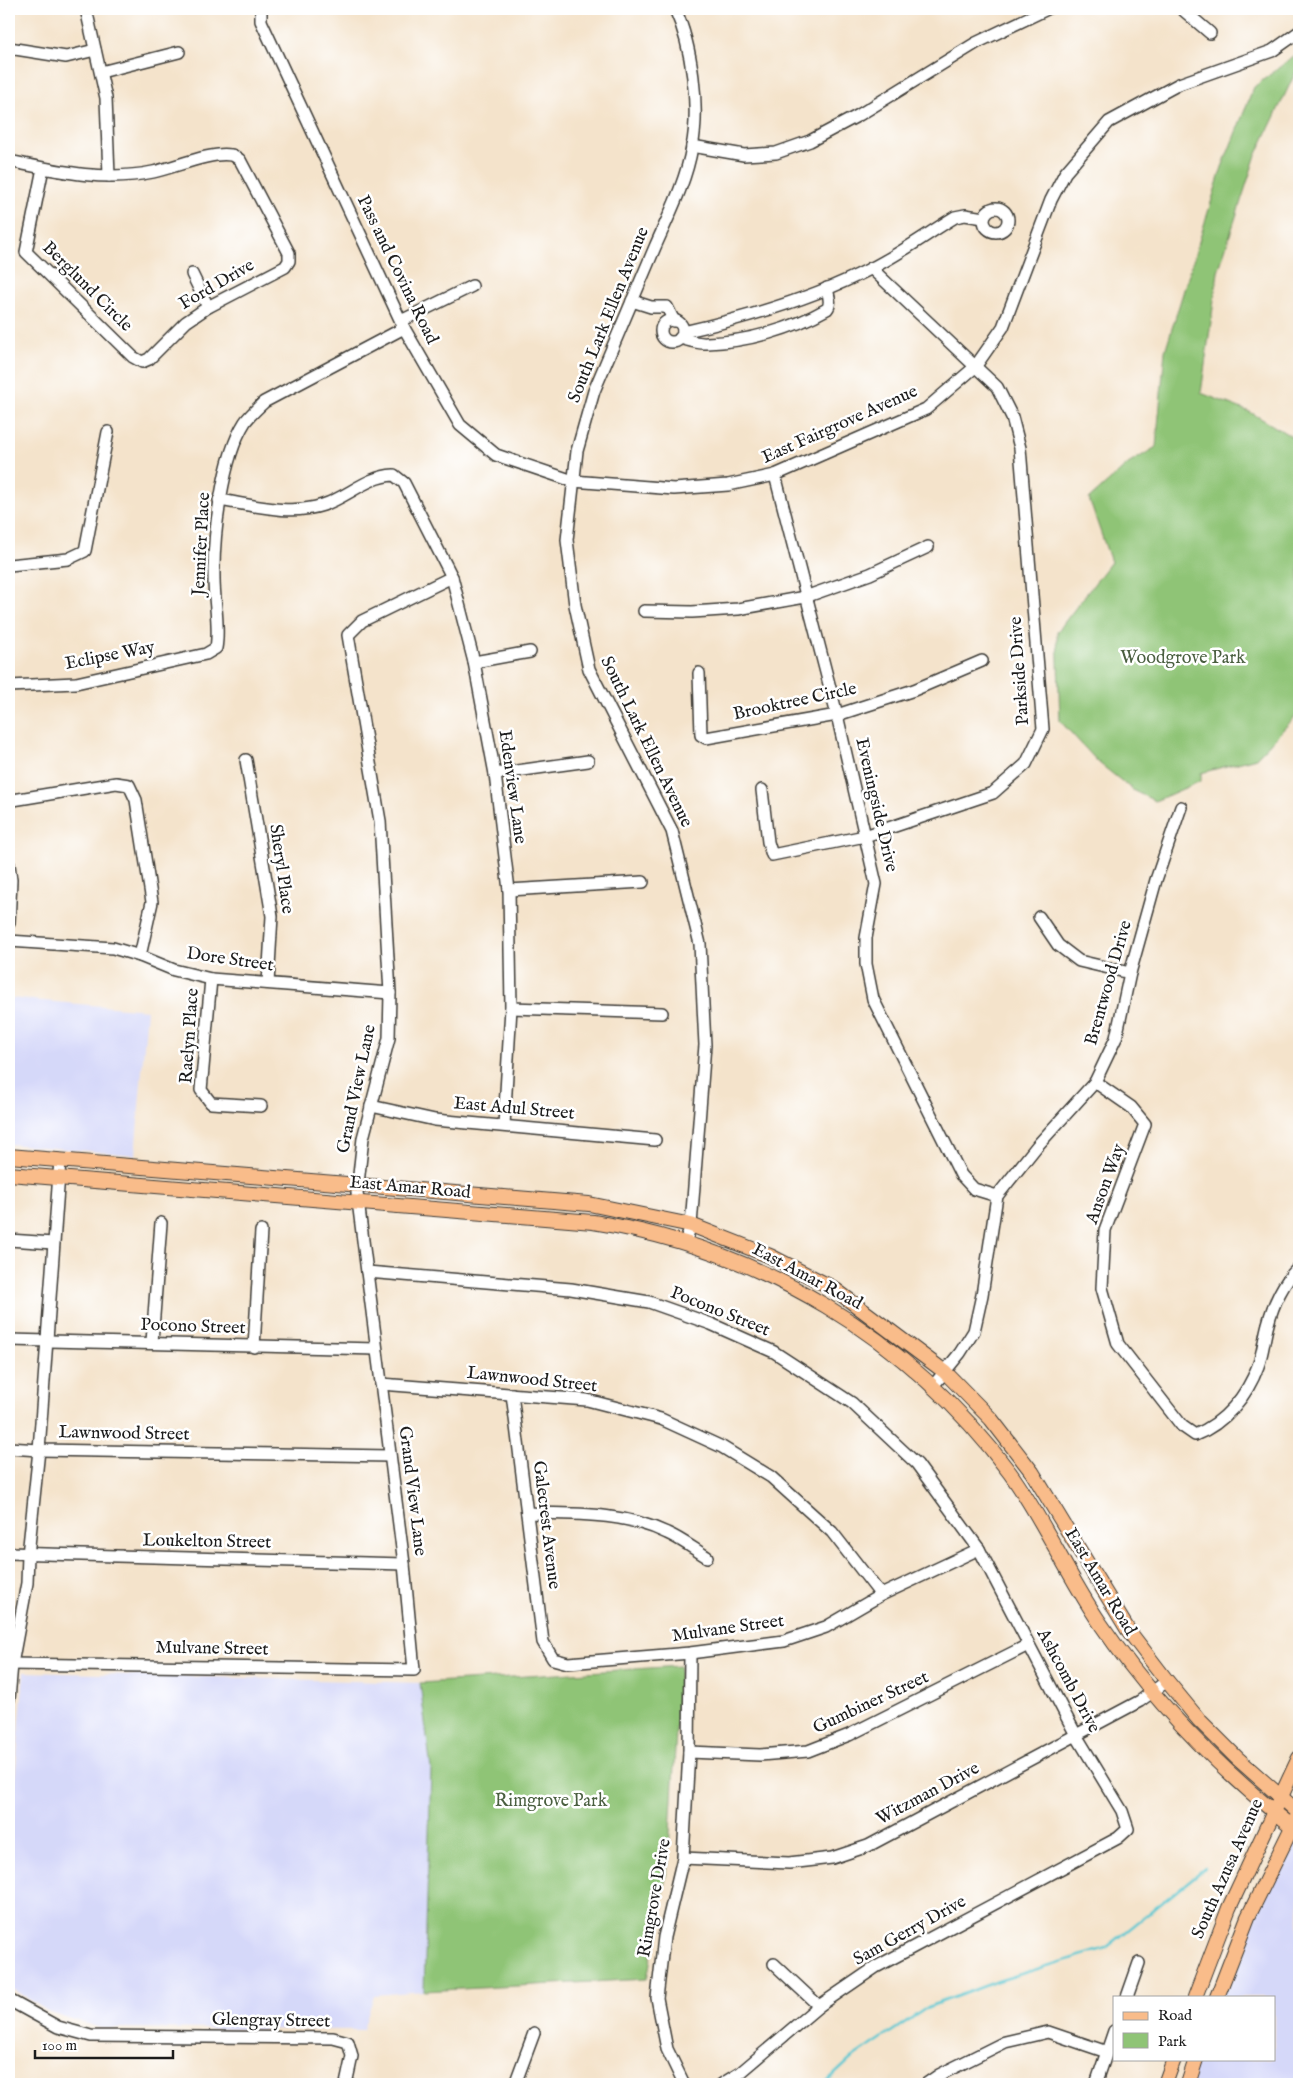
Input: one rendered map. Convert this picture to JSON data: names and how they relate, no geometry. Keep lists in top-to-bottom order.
{
  "streets": {
    "main road": ["East Amar Road", "South Azusa Avenue"],
    "street": [
      "Pass and Covina Road",
      "Ford Drive",
      "Berglund Circle",
      "South Lark Ellen Avenue",
      "East Fairgrove Avenue",
      "Jennifer Place",
      "Eclipse Way",
      "Parkside Drive",
      "Brooktree Circle",
      "Edenview Lane",
      "Eveningside Drive",
      "Sheryl Place",
      "Dore Street",
      "Brentwood Drive",
      "Raelyn Place",
      "Grand View Lane",
      "East Adul Street",
      "Anson Way",
      "Pocono Street",
      "Lawnwood Street",
      "Galecrest Avenue",
      "Loukelton Street",
      "Mulvane Street",
      "Ashcomb Drive",
      "Gumbiner Street",
      "Witzman Drive",
      "Rimgrove Drive",
      "Sam Gerry Drive",
      "Glengray Street"
    ]
  },
  "crossings": [
    ["Pass and Covina Road", "South Lark Ellen Avenue"],
    ["Pass and Covina Road", "East Fairgrove Avenue"],
    ["Pass and Covina Road", "Jennifer Place"],
    ["Ford Drive", "Berglund Circle"],
    ["South Lark Ellen Avenue", "East Fairgrove Avenue"],
    ["South Lark Ellen Avenue", "East Amar Road"],
    ["East Fairgrove Avenue", "Parkside Drive"],
    ["East Fairgrove Avenue", "Eveningside Drive"],
    ["Jennifer Place", "Eclipse Way"],
    ["Jennifer Place", "Edenview Lane"],
    ["Parkside Drive", "Eveningside Drive"],
    ["Brooktree Circle", "Eveningside Drive"],
    ["Edenview Lane", "Grand View Lane"],
    ["Edenview Lane", "East Adul Street"],
    ["Eveningside Drive", "Brentwood Drive"],
    ["Sheryl Place", "Dore Street"],
    ["Dore Street", "Raelyn Place"],
    ["Dore Street", "Grand View Lane"],
    ["Brentwood Drive", "Anson Way"],
    ["Grand View Lane", "East Adul Street"],
    ["Grand View Lane", "East Amar Road"],
    ["Grand View Lane", "Pocono Street"],
    ["Grand View Lane", "Lawnwood Street"],
    ["Grand View Lane", "Loukelton Street"],
    ["Grand View Lane", "Mulvane Street"],
    ["East Amar Road", "Witzman Drive"],
    ["East Amar Road", "South Azusa Avenue"],
    ["Pocono Street", "Mulvane Street"],
    ["Pocono Street", "Ashcomb Drive"],
    ["Lawnwood Street", "Galecrest Avenue"],
    ["Lawnwood Street", "Mulvane Street"],
    ["Galecrest Avenue", "Mulvane Street"],
    ["Mulvane Street", "Ashcomb Drive"],
    ["Mulvane Street", "Rimgrove Drive"],
    ["Ashcomb Drive", "Gumbiner Street"],
    ["Ashcomb Drive", "Witzman Drive"],
    ["Ashcomb Drive", "Sam Gerry Drive"],
    ["Gumbiner Street", "Rimgrove Drive"],
    ["Witzman Drive", "Rimgrove Drive"]
  ],
  "parks": ["Woodgrove Park", "Rimgrove Park"],
  "legend": ["Road", "Park"],
  "scale_bar": "100 m"
}
